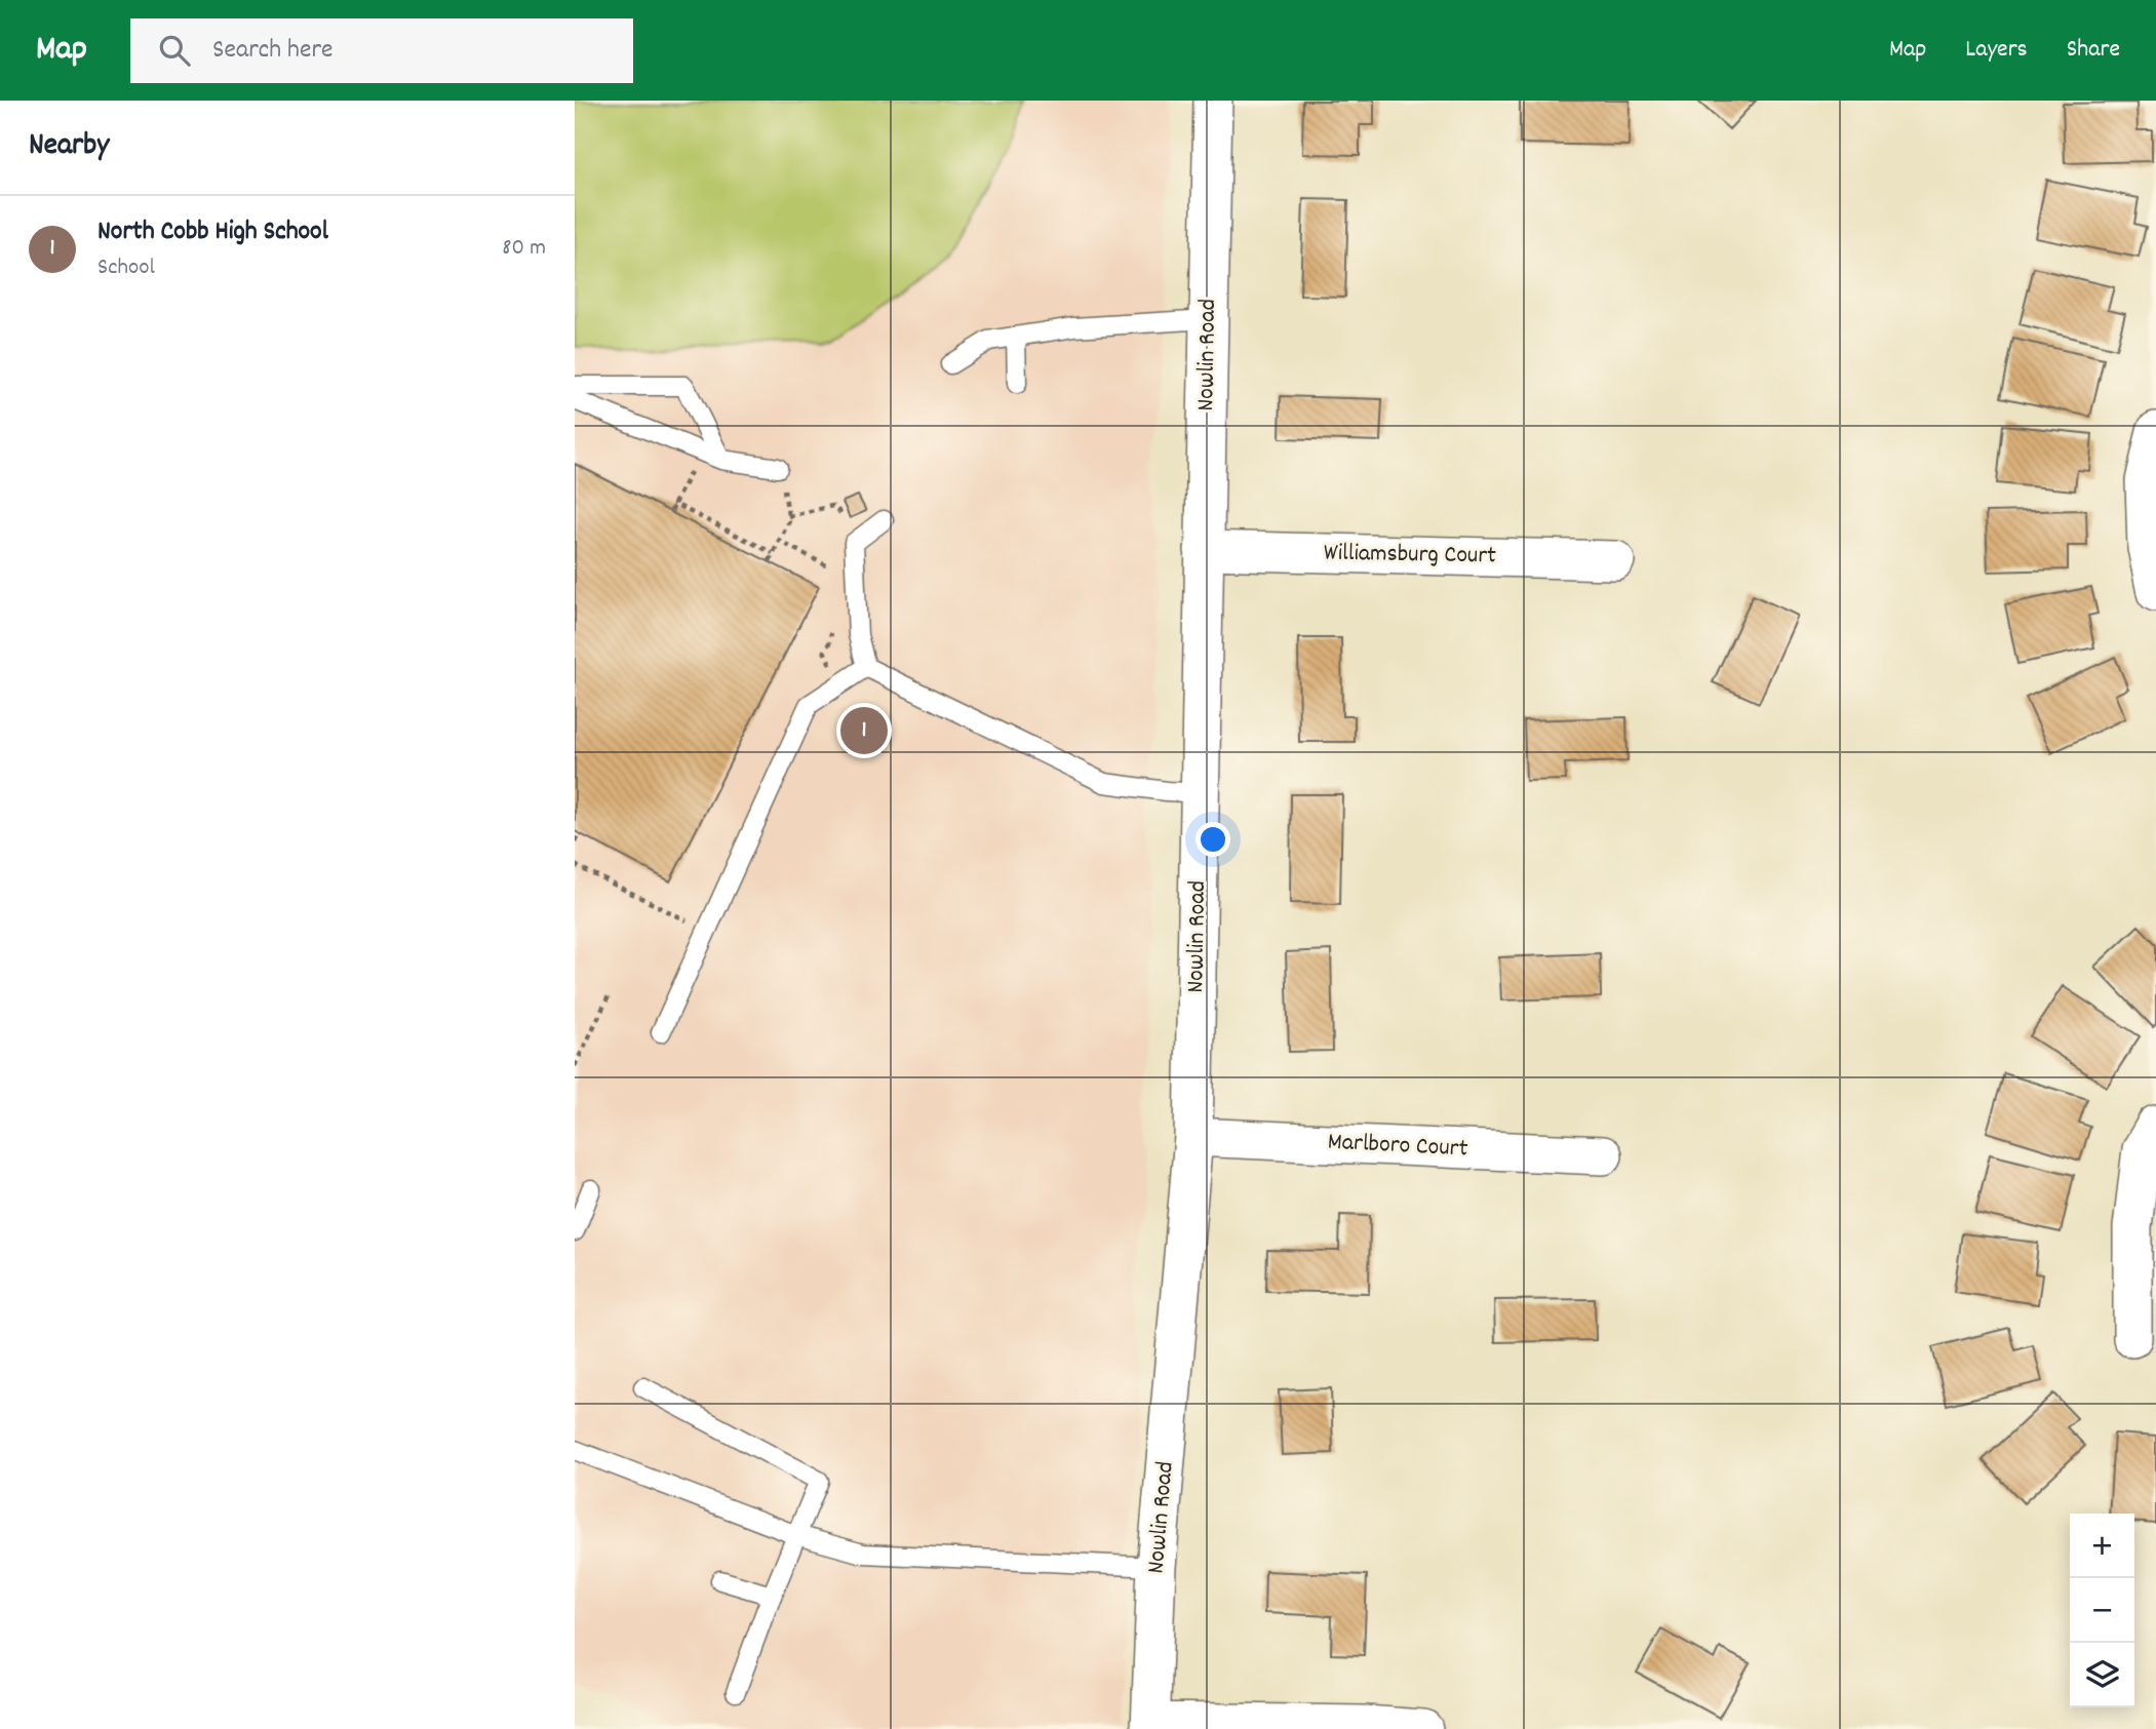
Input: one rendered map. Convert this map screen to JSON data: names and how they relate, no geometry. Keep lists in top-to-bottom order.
{
  "streets": {
    "street": ["Nowlin Road", "Williamsburg Court", "Marlboro Court"]
  },
  "crossings": [
    ["Nowlin Road", "Williamsburg Court"],
    ["Nowlin Road", "Marlboro Court"]
  ],
  "page": {
    "header": "Map",
    "search": "Search here",
    "nav": ["Map", "Layers", "Share"],
    "heading": "Nearby",
    "list": [
      {
        "mark": "1",
        "name": "North Cobb High School",
        "note": "School",
        "value": "80 m"
      }
    ],
    "pins": "1",
    "map_buttons": ["+", "−"]
  }
}
